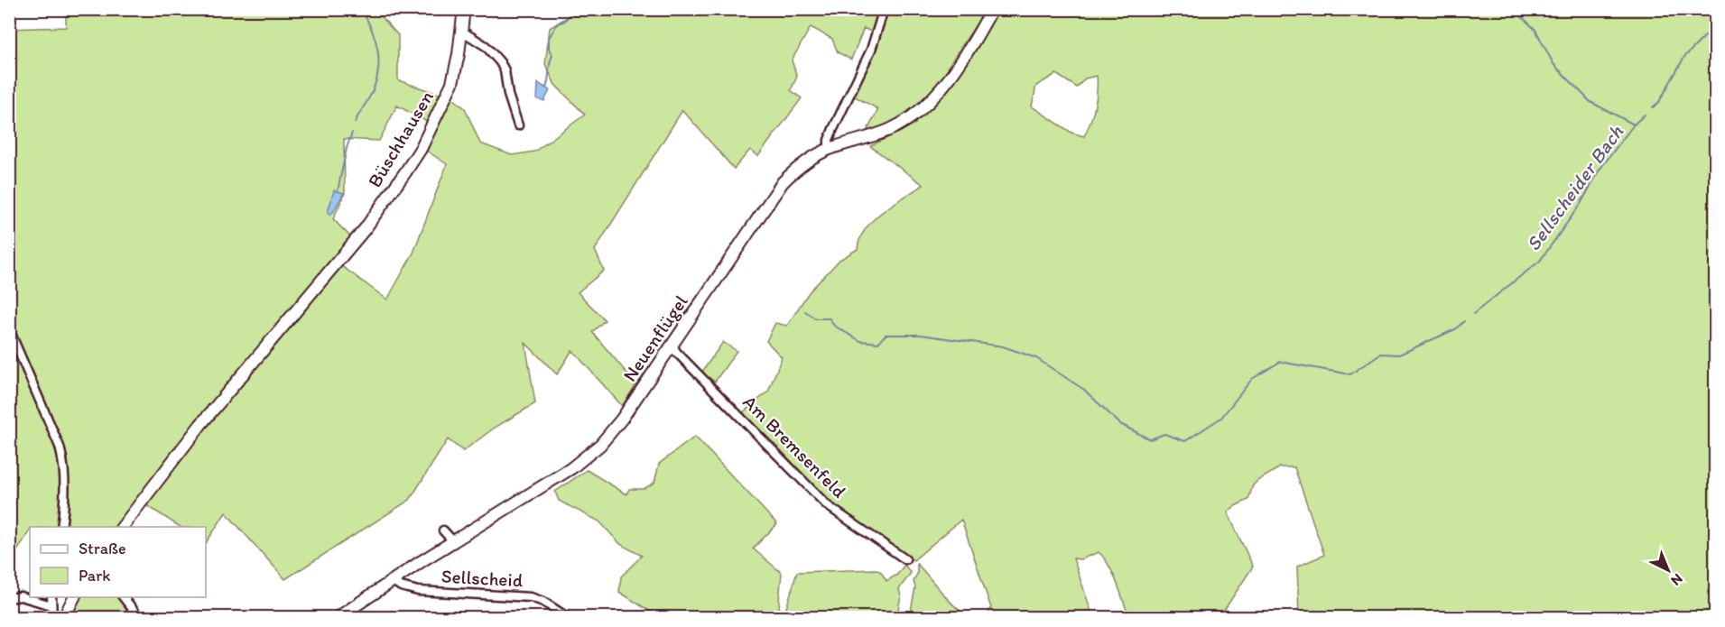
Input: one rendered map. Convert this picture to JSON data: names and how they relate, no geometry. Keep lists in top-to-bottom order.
{
  "streets": {
    "main road": ["Büschhausen", "Neuenflügel"],
    "street": ["Am Bremsenfeld", "Sellscheid"]
  },
  "crossings": [
    ["Neuenflügel", "Am Bremsenfeld"],
    ["Neuenflügel", "Sellscheid"]
  ],
  "water": ["Sellscheider Bach"],
  "legend": ["Straße", "Park"],
  "north": "bottom right"
}
